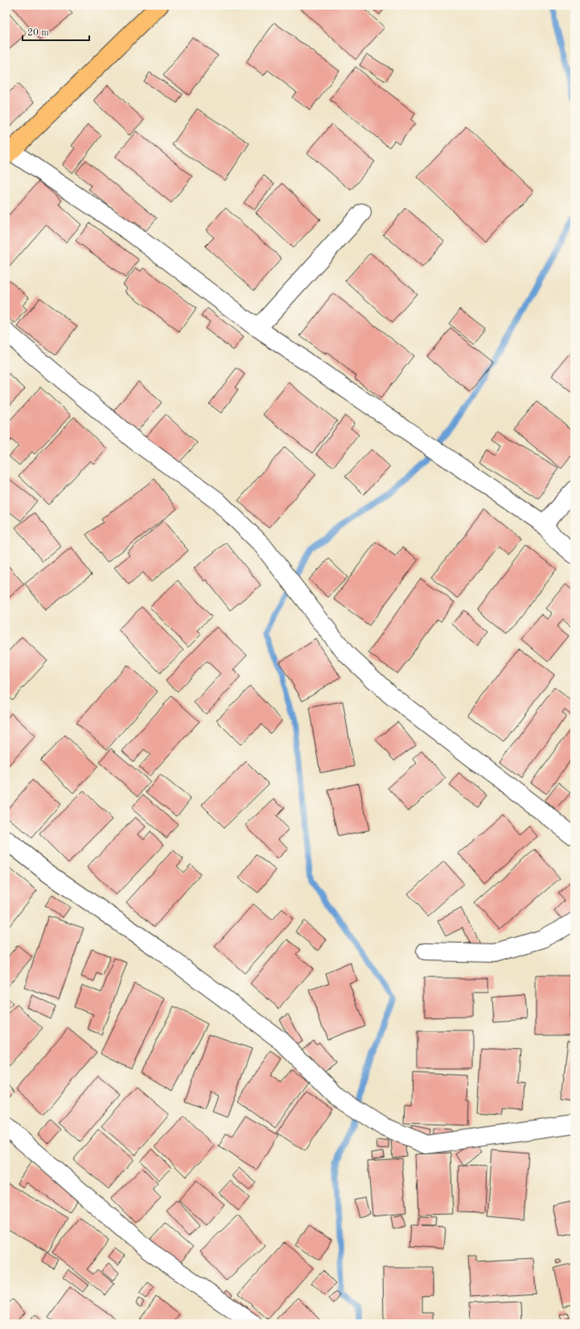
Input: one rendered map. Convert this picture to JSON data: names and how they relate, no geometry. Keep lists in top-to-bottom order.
{
  "scale_bar": "20 m"
}
